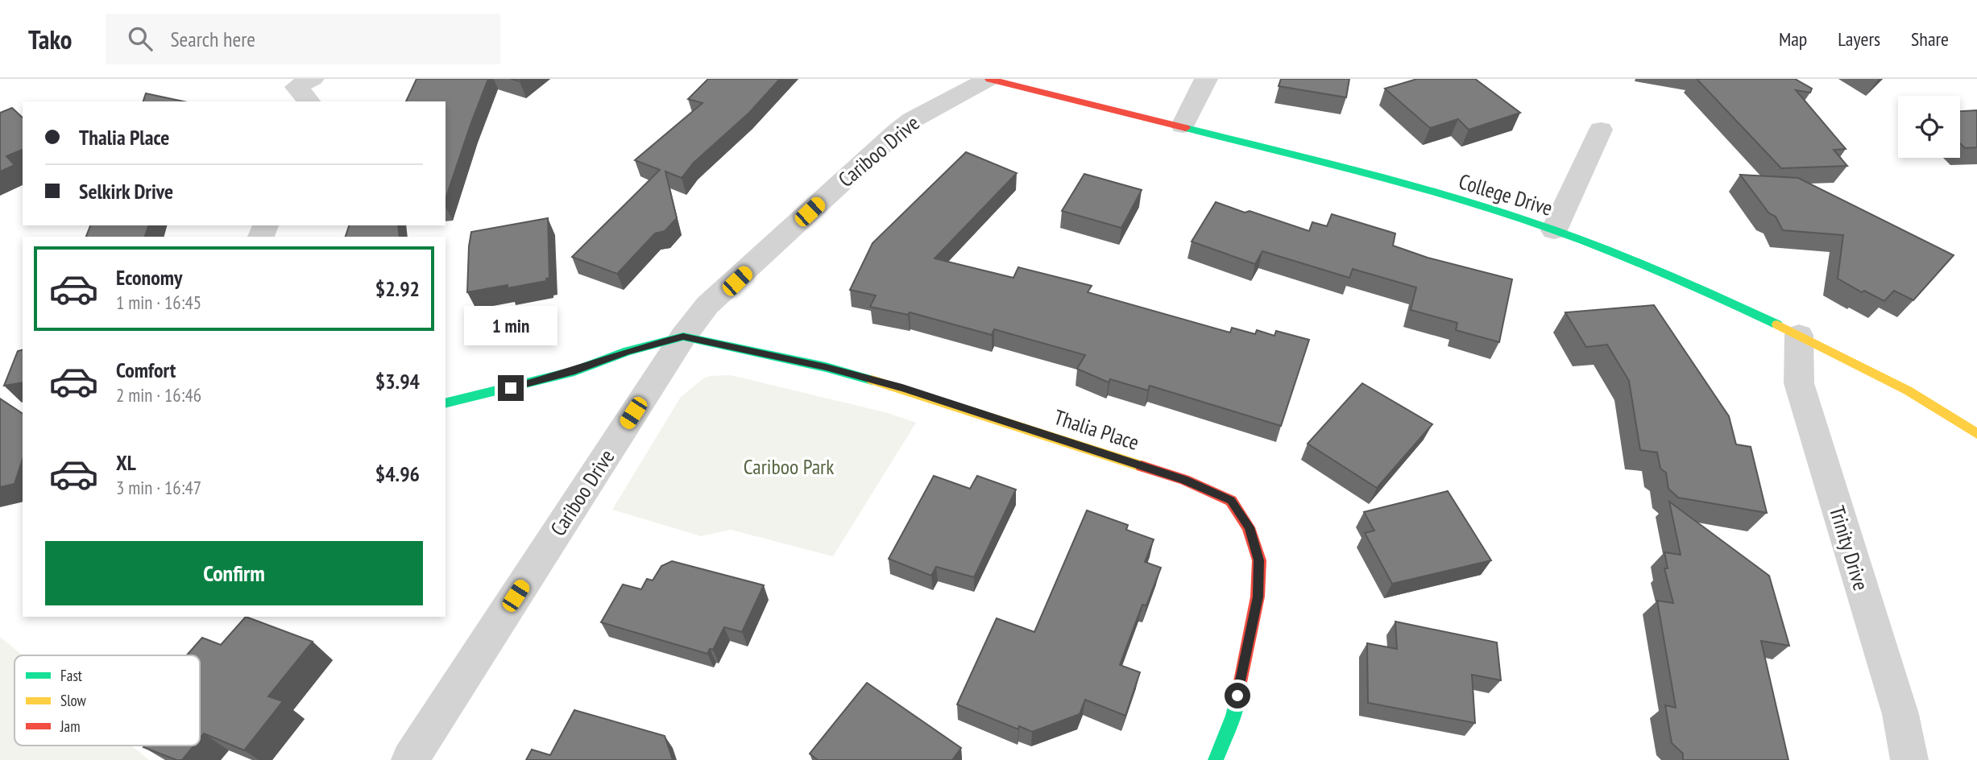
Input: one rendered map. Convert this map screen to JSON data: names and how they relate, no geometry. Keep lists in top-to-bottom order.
{
  "streets": {
    "street": [
      "Cariboo Drive",
      "College Drive",
      "Thalia Place",
      "Trinity Drive"
    ]
  },
  "crossings": [
    ["Cariboo Drive", "College Drive"],
    ["Cariboo Drive", "Thalia Place"],
    ["College Drive", "Trinity Drive"]
  ],
  "parks": ["Cariboo Park"],
  "legend": ["Fast", "Slow", "Jam"],
  "page": {
    "header": "Tako",
    "search": "Search here",
    "nav": ["Map", "Layers", "Share"],
    "banner": ["Thalia Place", "Selkirk Drive"],
    "list": [
      {
        "name": "Economy",
        "note": "1 min · 16:45",
        "value": "$2.92"
      },
      {
        "name": "Comfort",
        "note": "2 min · 16:46",
        "value": "$3.94"
      },
      {
        "name": "XL",
        "note": "3 min · 16:47",
        "value": "$4.96"
      }
    ],
    "bubble": "1 min",
    "buttons": "Confirm"
  }
}
